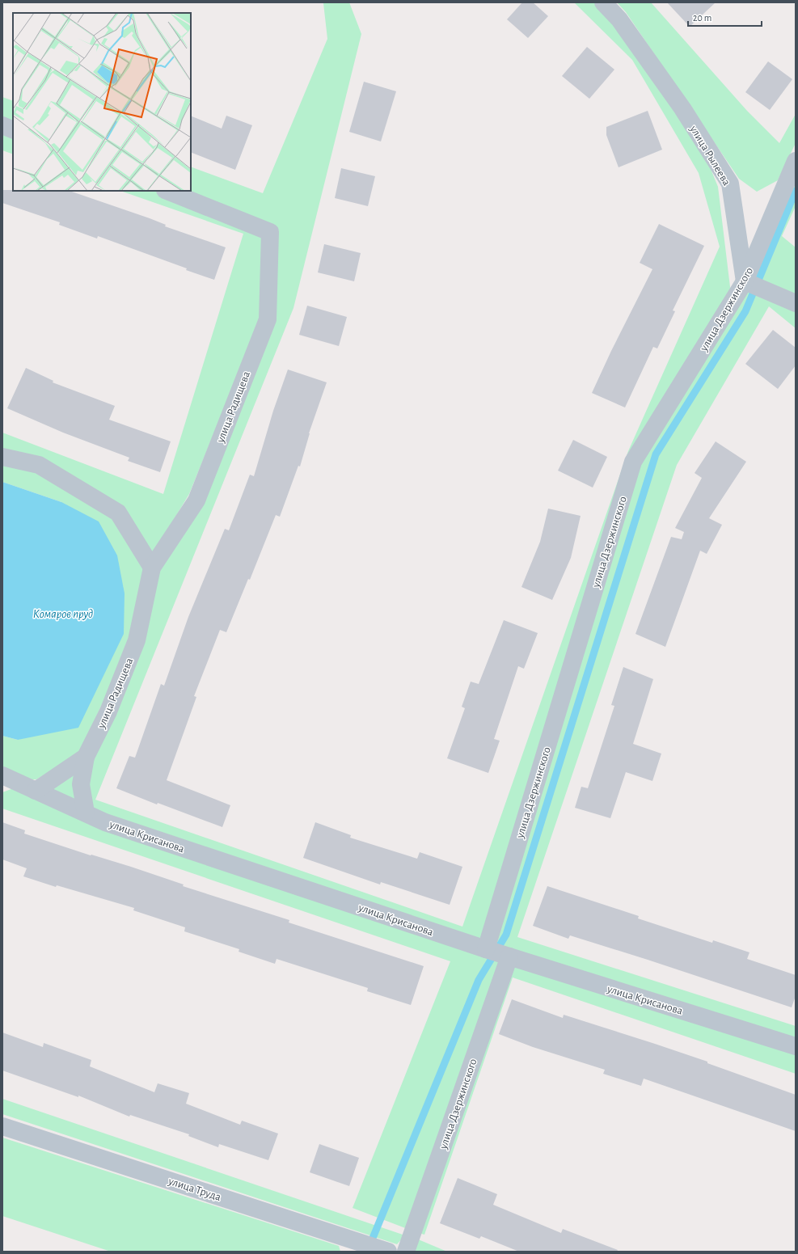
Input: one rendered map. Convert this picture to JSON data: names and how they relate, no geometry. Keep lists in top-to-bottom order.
{
  "streets": {
    "street": [
      "улица Рылеева",
      "улица Дзержинского",
      "улица Радищева",
      "улица Крисанова",
      "улица Труда"
    ]
  },
  "crossings": [
    ["улица Рылеева", "улица Дзержинского"],
    ["улица Дзержинского", "улица Крисанова"],
    ["улица Радищева", "улица Крисанова"]
  ],
  "water": ["Комаров пруд"],
  "scale_bar": "20 m"
}
